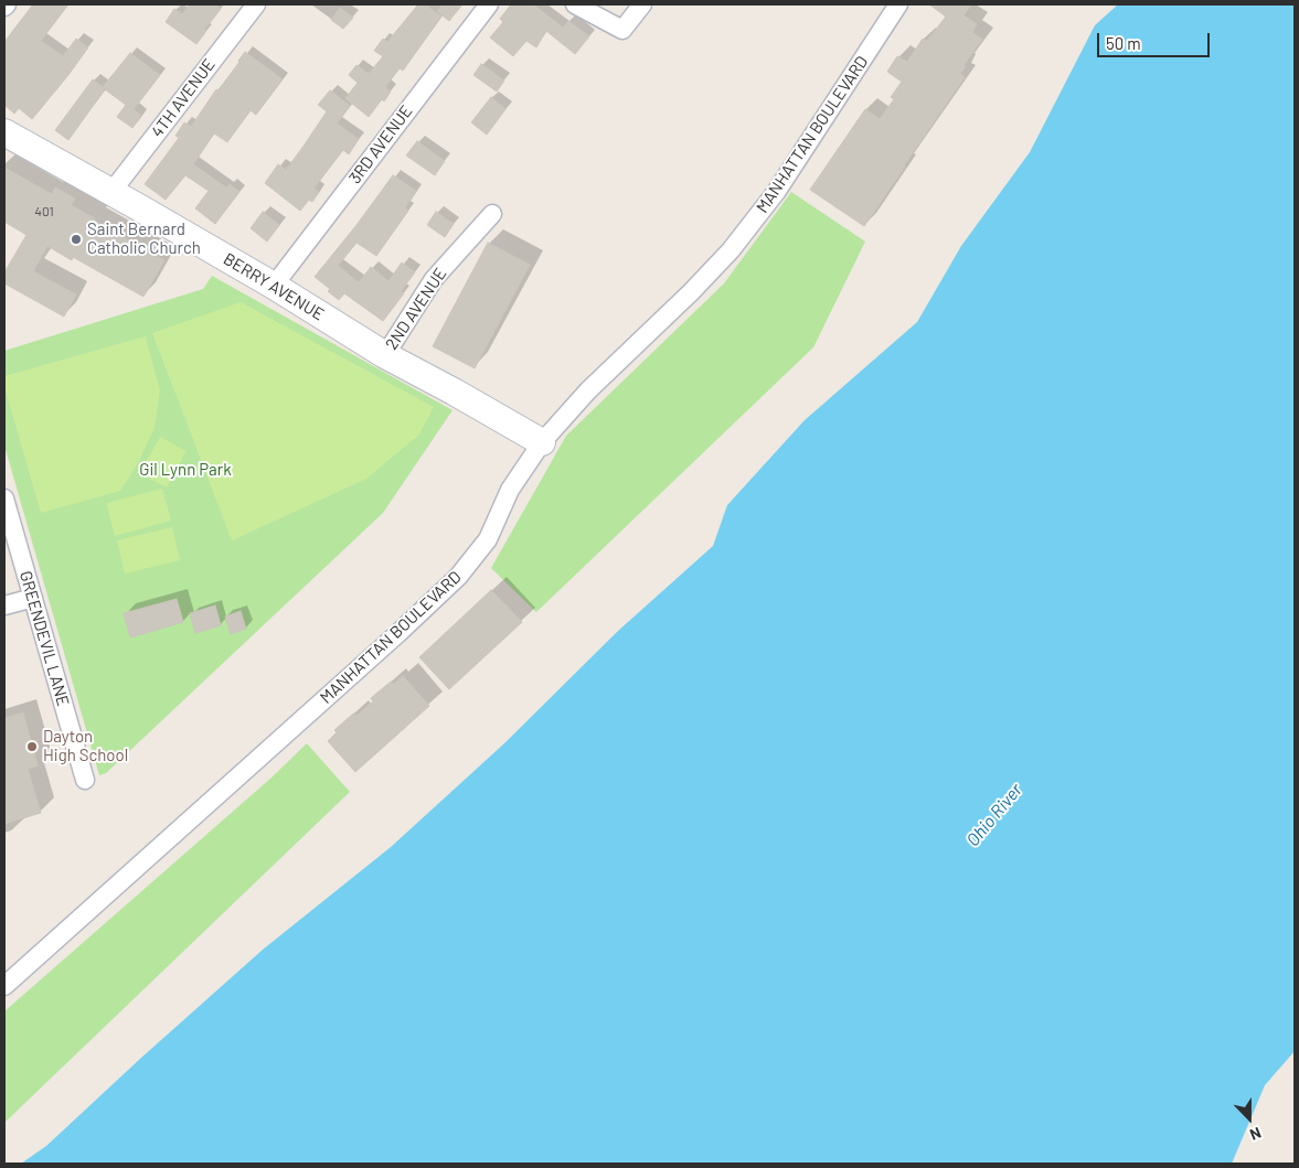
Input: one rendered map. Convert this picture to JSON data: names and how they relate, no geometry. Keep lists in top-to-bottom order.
{
  "streets": {
    "street": [
      "4TH AVENUE",
      "MANHATTAN BOULEVARD",
      "3RD AVENUE",
      "BERRY AVENUE",
      "2ND AVENUE",
      "GREENDEVIL LANE"
    ]
  },
  "crossings": [
    ["4TH AVENUE", "BERRY AVENUE"],
    ["MANHATTAN BOULEVARD", "BERRY AVENUE"],
    ["3RD AVENUE", "BERRY AVENUE"],
    ["BERRY AVENUE", "2ND AVENUE"]
  ],
  "water": ["Ohio River"],
  "parks": ["Gil Lynn Park"],
  "places": ["Saint Bernard Catholic Church", "Dayton High School"],
  "house_numbers": ["401"],
  "scale_bar": "50 m",
  "north": "bottom"
}
